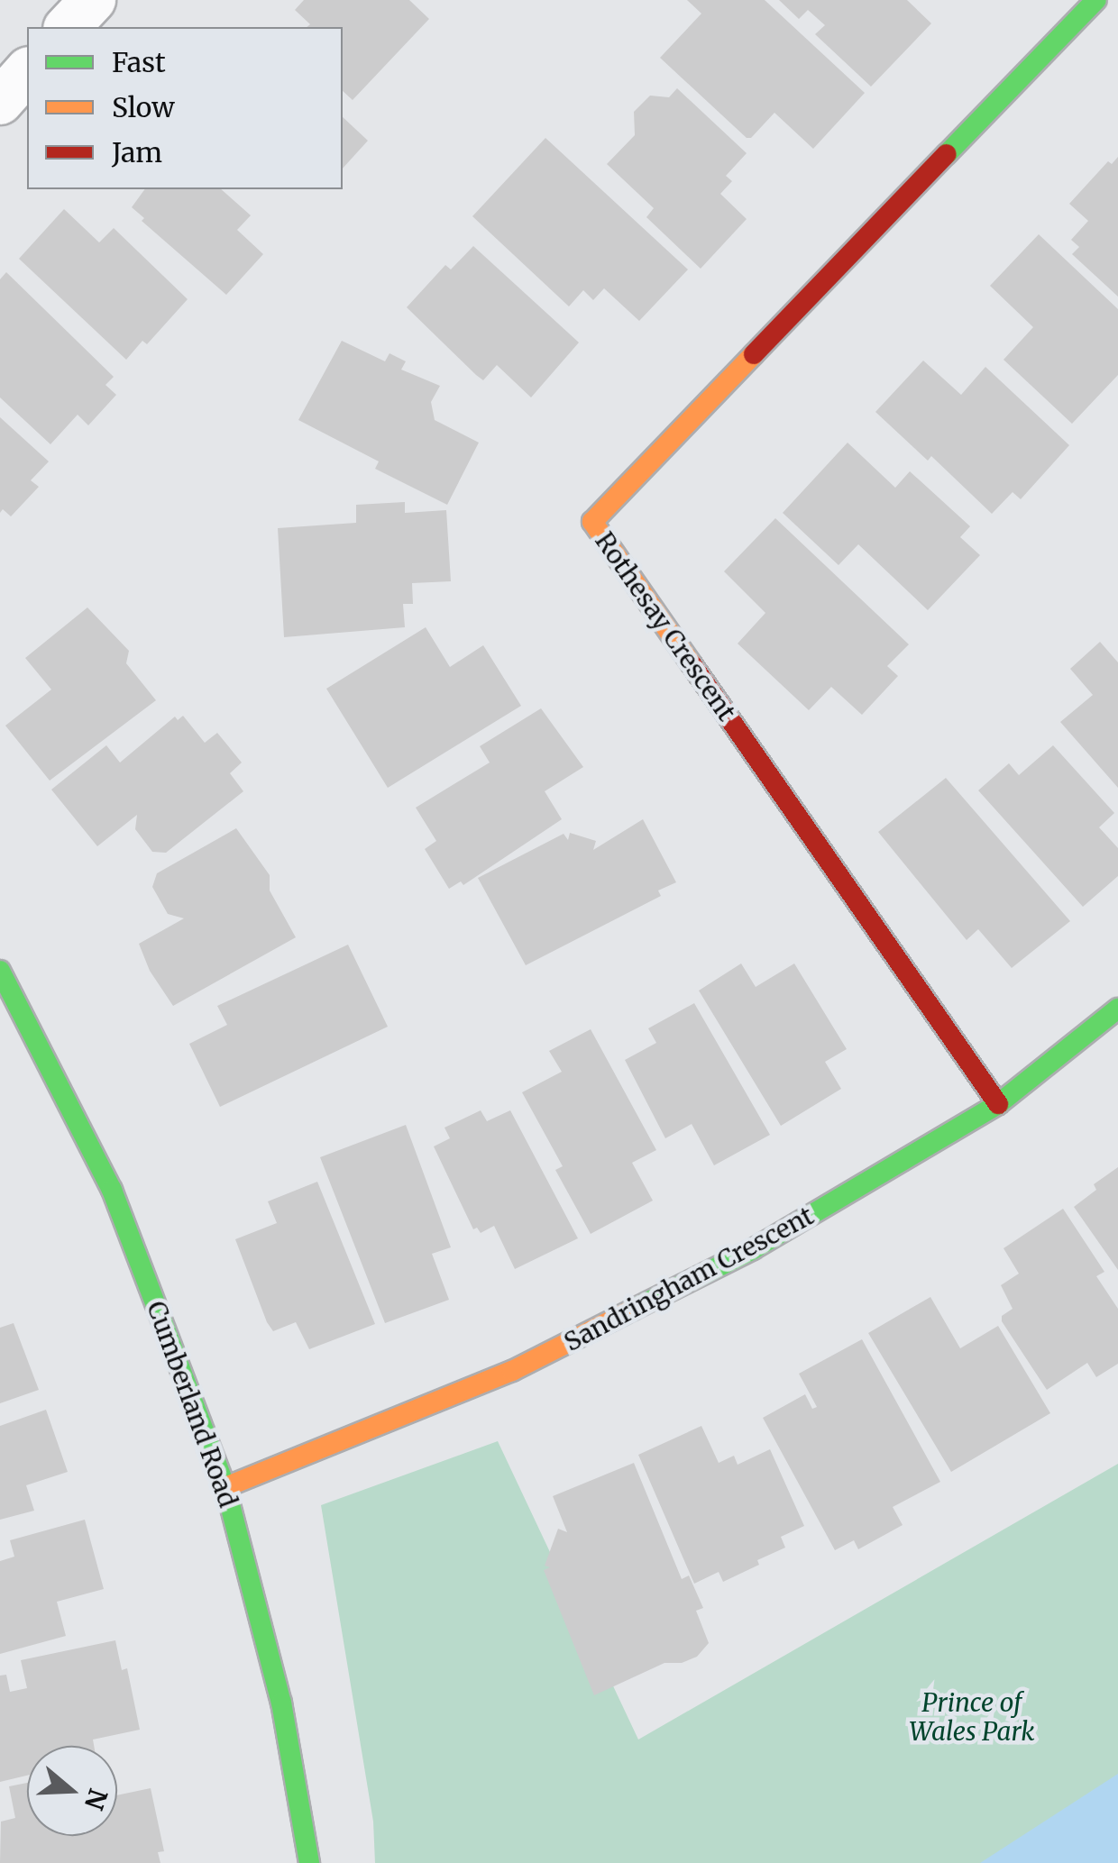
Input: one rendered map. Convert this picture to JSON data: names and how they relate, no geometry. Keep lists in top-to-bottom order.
{
  "streets": {
    "street": ["Rothesay Crescent", "Sandringham Crescent", "Cumberland Road"]
  },
  "crossings": [
    ["Rothesay Crescent", "Sandringham Crescent"],
    ["Sandringham Crescent", "Cumberland Road"]
  ],
  "parks": ["Prince of Wales Park"],
  "legend": ["Fast", "Slow", "Jam"],
  "north": "right"
}
